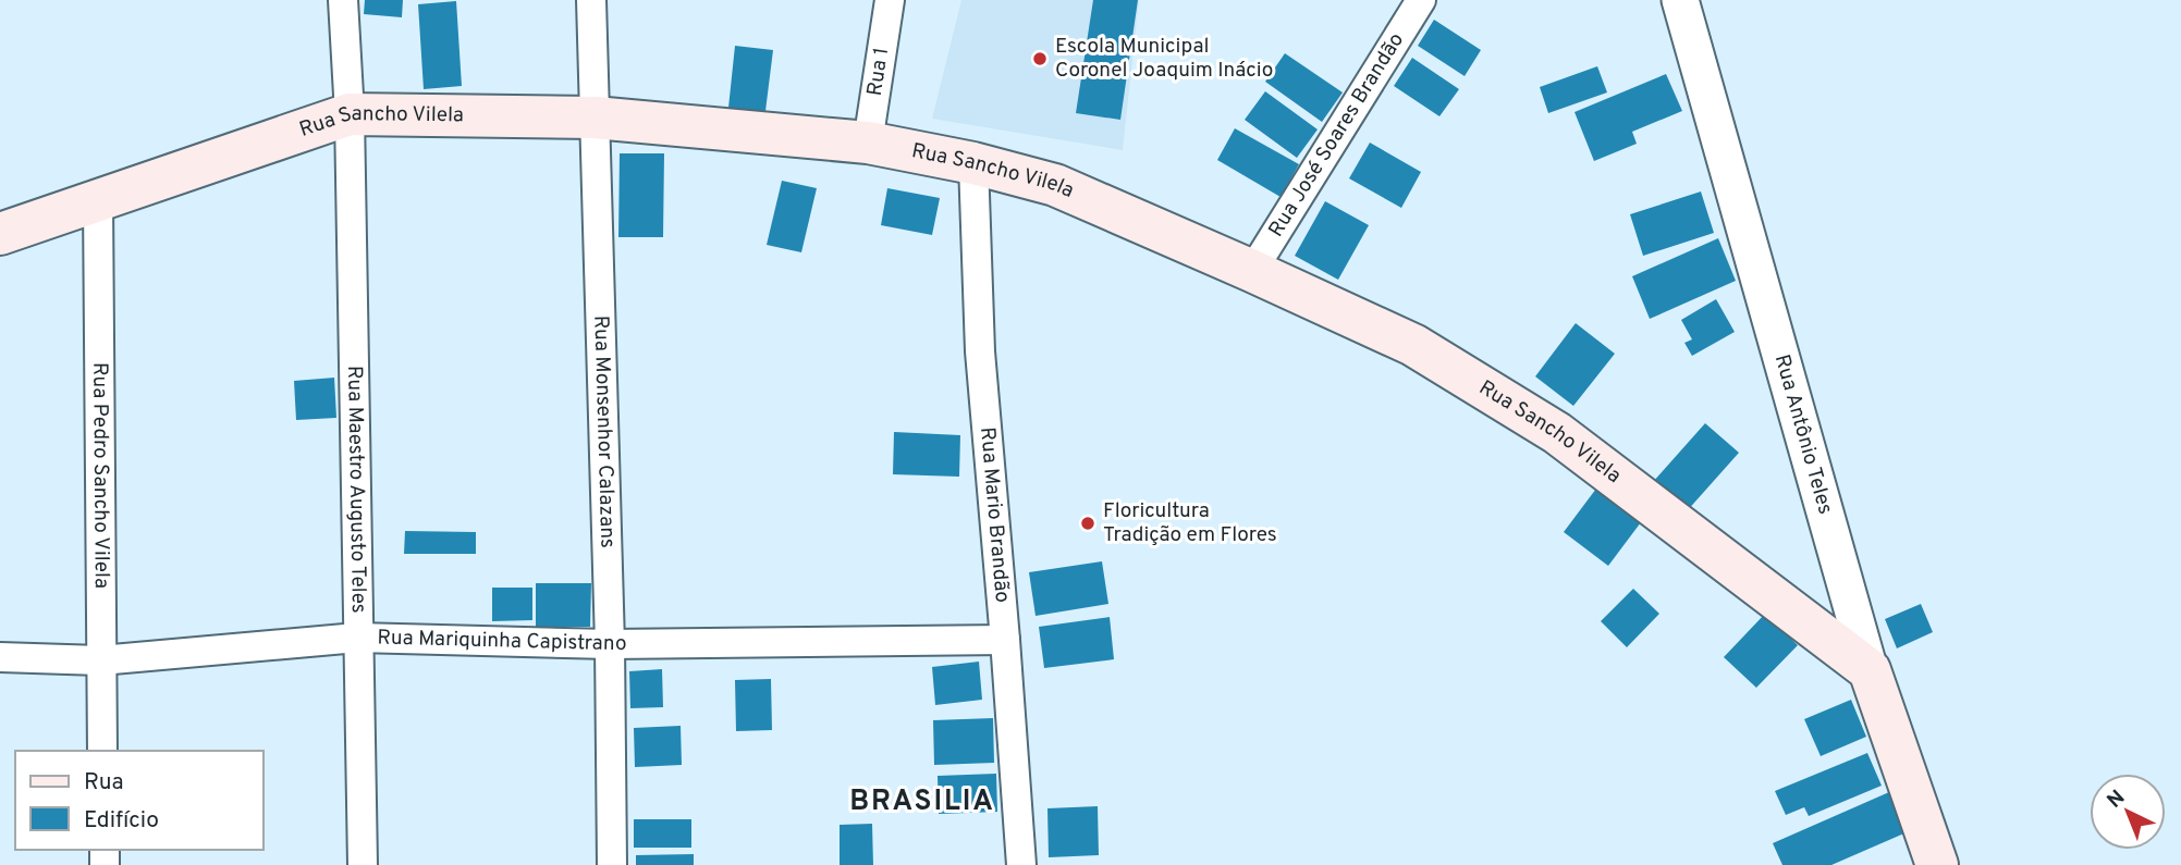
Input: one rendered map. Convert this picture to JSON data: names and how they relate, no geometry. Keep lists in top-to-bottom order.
{
  "streets": {
    "main road": ["Rua Sancho Vilela", "Rua Antônio Teles"],
    "street": [
      "Rua 1",
      "Rua José Soares Brandão",
      "Rua Monsenhor Calazans",
      "Rua Pedro Sancho Vilela",
      "Rua Maestro Augusto Teles",
      "Rua Mario Brandão",
      "Rua Mariquinha Capistrano"
    ]
  },
  "crossings": [
    ["Rua 1", "Rua Sancho Vilela"],
    ["Rua Sancho Vilela", "Rua José Soares Brandão"],
    ["Rua Sancho Vilela", "Rua Monsenhor Calazans"],
    ["Rua Sancho Vilela", "Rua Antônio Teles"],
    ["Rua Sancho Vilela", "Rua Pedro Sancho Vilela"],
    ["Rua Sancho Vilela", "Rua Maestro Augusto Teles"],
    ["Rua Sancho Vilela", "Rua Mario Brandão"],
    ["Rua Monsenhor Calazans", "Rua Mariquinha Capistrano"],
    ["Rua Pedro Sancho Vilela", "Rua Mariquinha Capistrano"],
    ["Rua Maestro Augusto Teles", "Rua Mariquinha Capistrano"],
    ["Rua Mario Brandão", "Rua Mariquinha Capistrano"]
  ],
  "districts": ["BRASILIA"],
  "places": ["Escola Municipal Coronel Joaquim Inácio", "Floricultura Tradição em Flores"],
  "legend": ["Rua", "Edifício"],
  "north": "top left"
}
